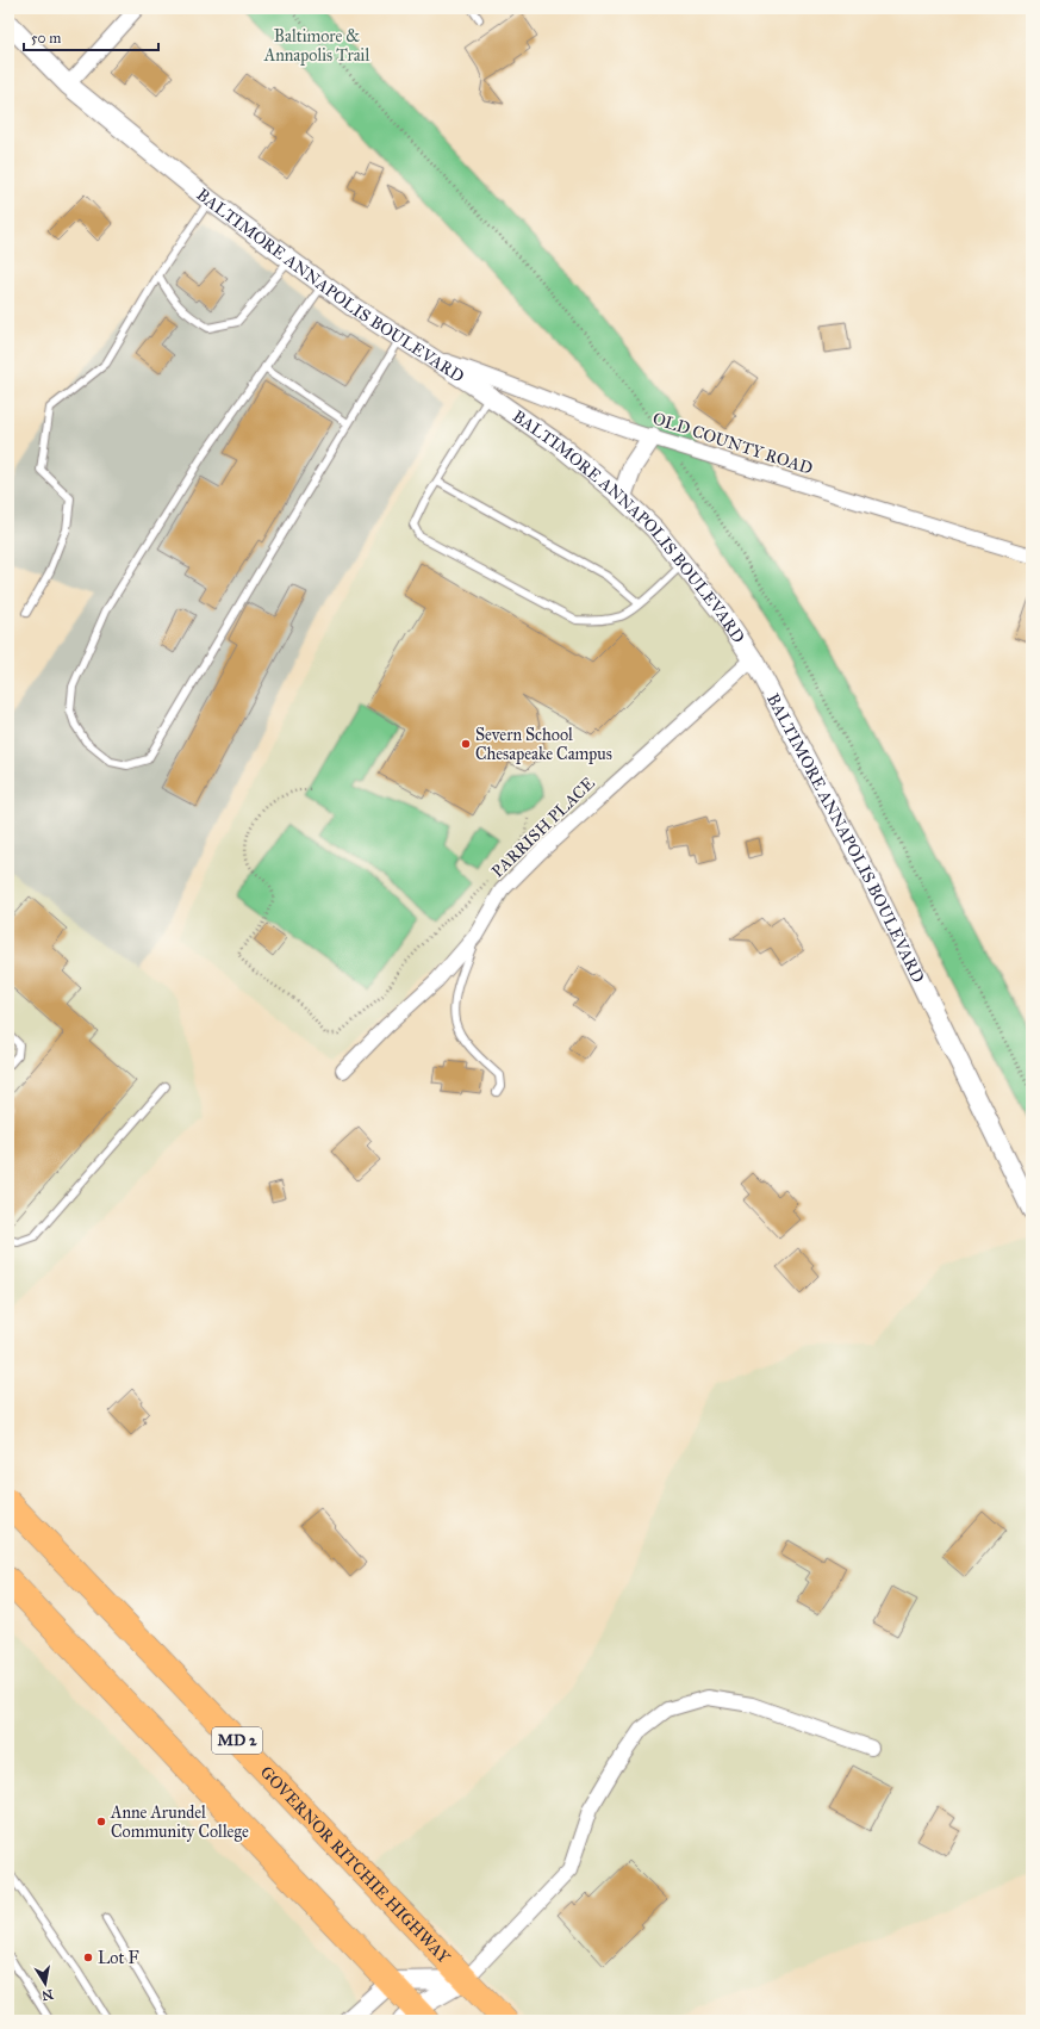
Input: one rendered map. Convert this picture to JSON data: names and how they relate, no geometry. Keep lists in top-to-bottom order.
{
  "streets": {
    "highway": ["MD 2", "GOVERNOR RITCHIE HIGHWAY"],
    "street": ["BALTIMORE ANNAPOLIS BOULEVARD", "OLD COUNTY ROAD", "PARRISH PLACE"]
  },
  "crossings": [
    ["BALTIMORE ANNAPOLIS BOULEVARD", "OLD COUNTY ROAD"],
    ["BALTIMORE ANNAPOLIS BOULEVARD", "PARRISH PLACE"]
  ],
  "parks": ["Baltimore & Annapolis Trail"],
  "places": ["Severn School Chesapeake Campus", "Anne Arundel Community College", "Lot F"],
  "scale_bar": "50 m",
  "north": "bottom"
}
